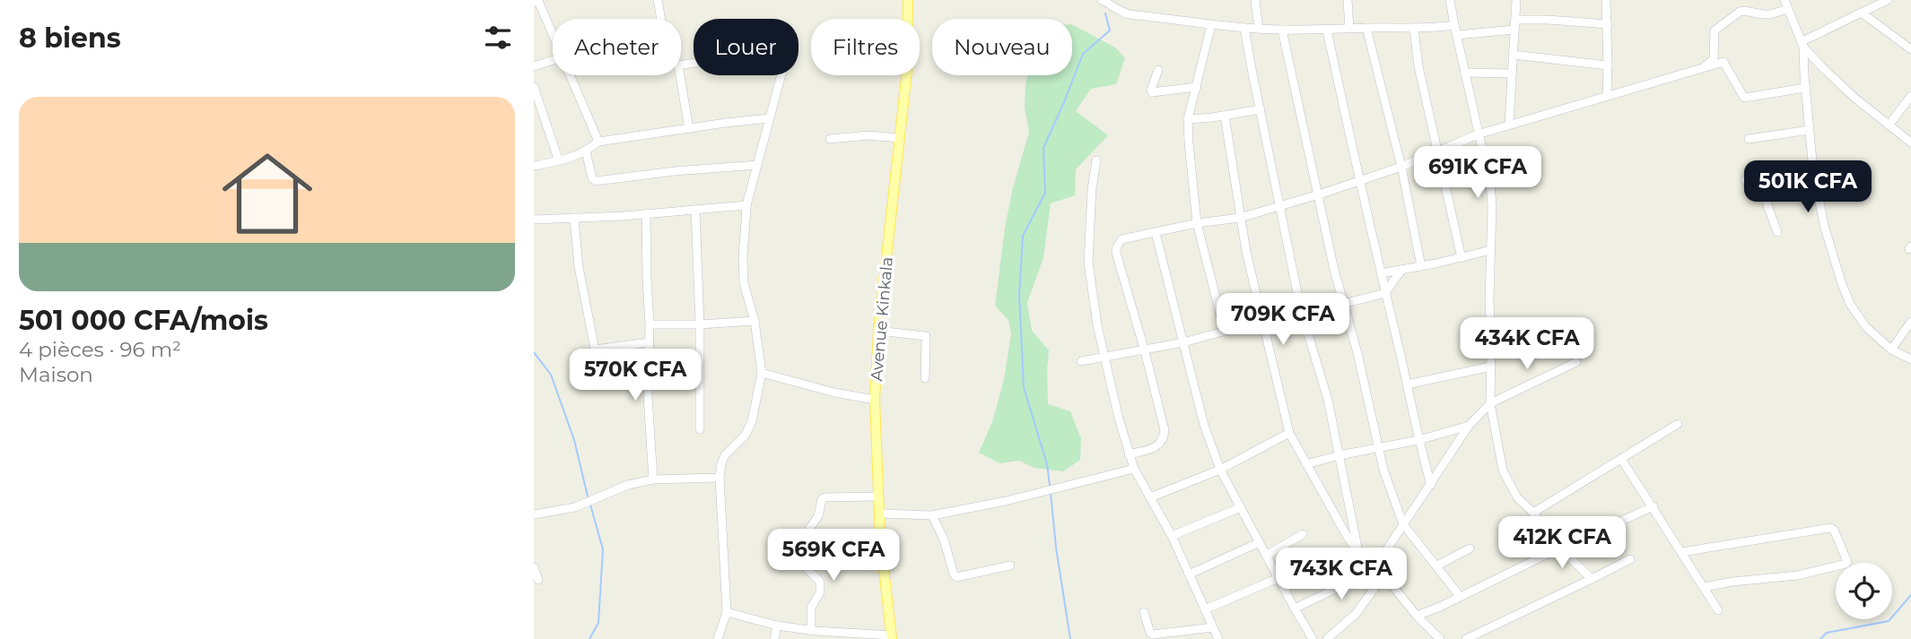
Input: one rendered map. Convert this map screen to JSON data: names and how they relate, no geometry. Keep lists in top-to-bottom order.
{
  "streets": {
    "main road": ["Avenue Kinkala"]
  },
  "page": {
    "heading": "8 biens",
    "chip": [
      "Acheter",
      "Louer",
      "Filtres",
      "Nouveau"
    ],
    "list": [
      {
        "name": "501 000 CFA/mois",
        "note": "4 pièces · 96 m² · Maison"
      }
    ],
    "price": [
      "691K CFA",
      "501K CFA",
      "709K CFA",
      "434K CFA",
      "570K CFA",
      "412K CFA",
      "569K CFA",
      "743K CFA"
    ]
  }
}
